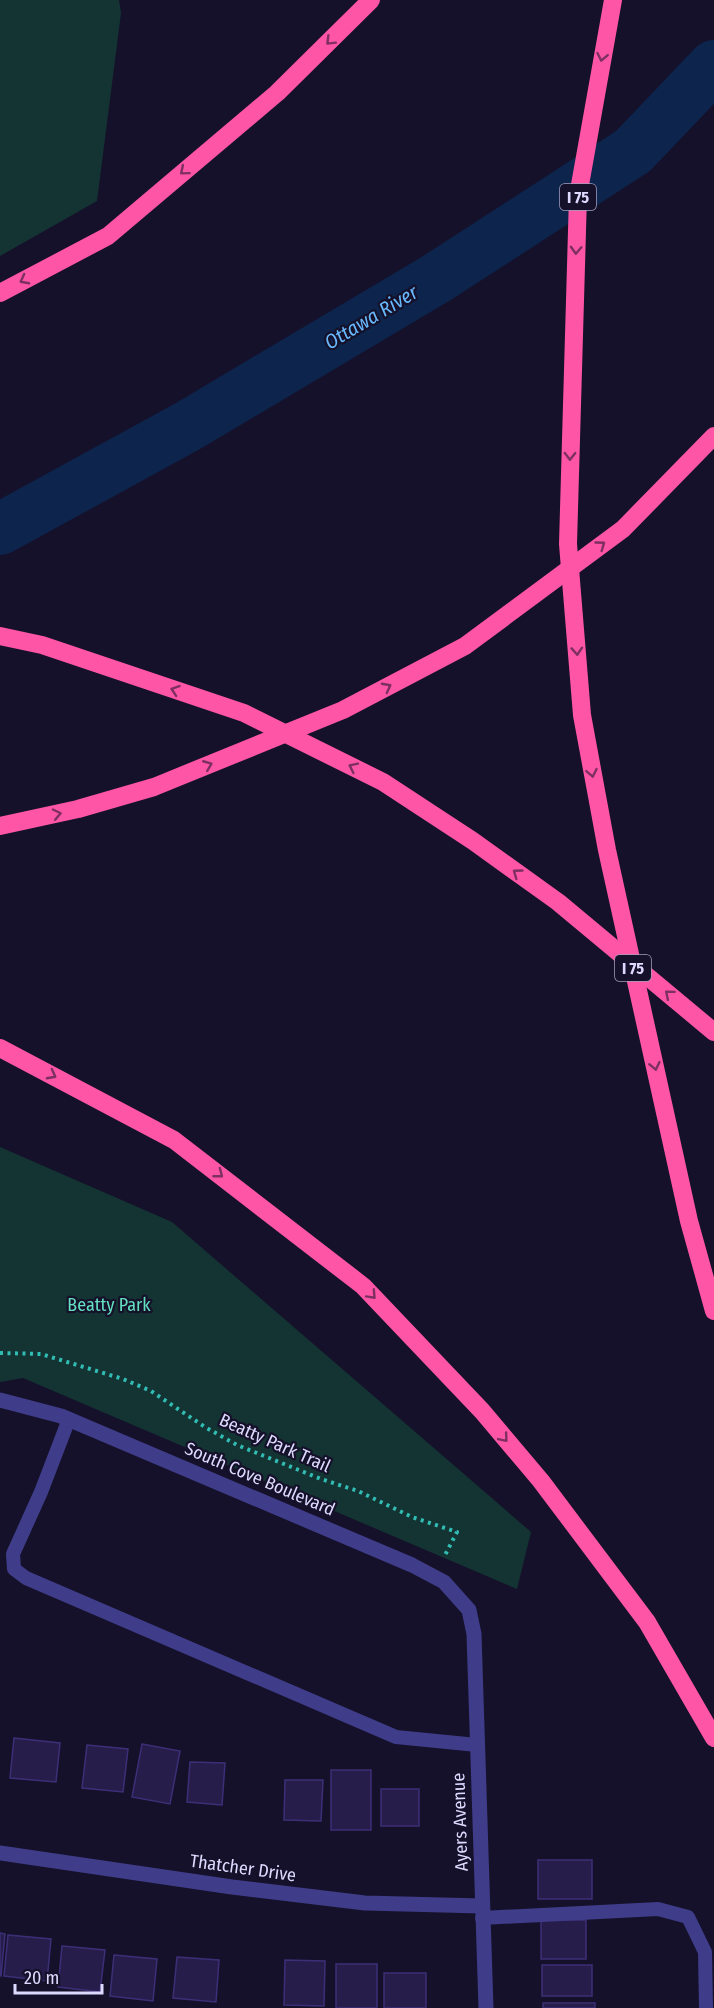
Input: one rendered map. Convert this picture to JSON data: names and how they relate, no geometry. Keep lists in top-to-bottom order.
{
  "streets": {
    "highway": ["I 75"],
    "street": ["South Cove Boulevard", "Ayers Avenue", "Thatcher Drive"],
    "path": ["Beatty Park Trail"]
  },
  "crossings": [
    ["Beatty Park Trail", "South Cove Boulevard"],
    ["South Cove Boulevard", "Ayers Avenue"],
    ["Ayers Avenue", "Thatcher Drive"]
  ],
  "water": ["Ottawa River"],
  "parks": ["Beatty Park"],
  "scale_bar": "20 m"
}
